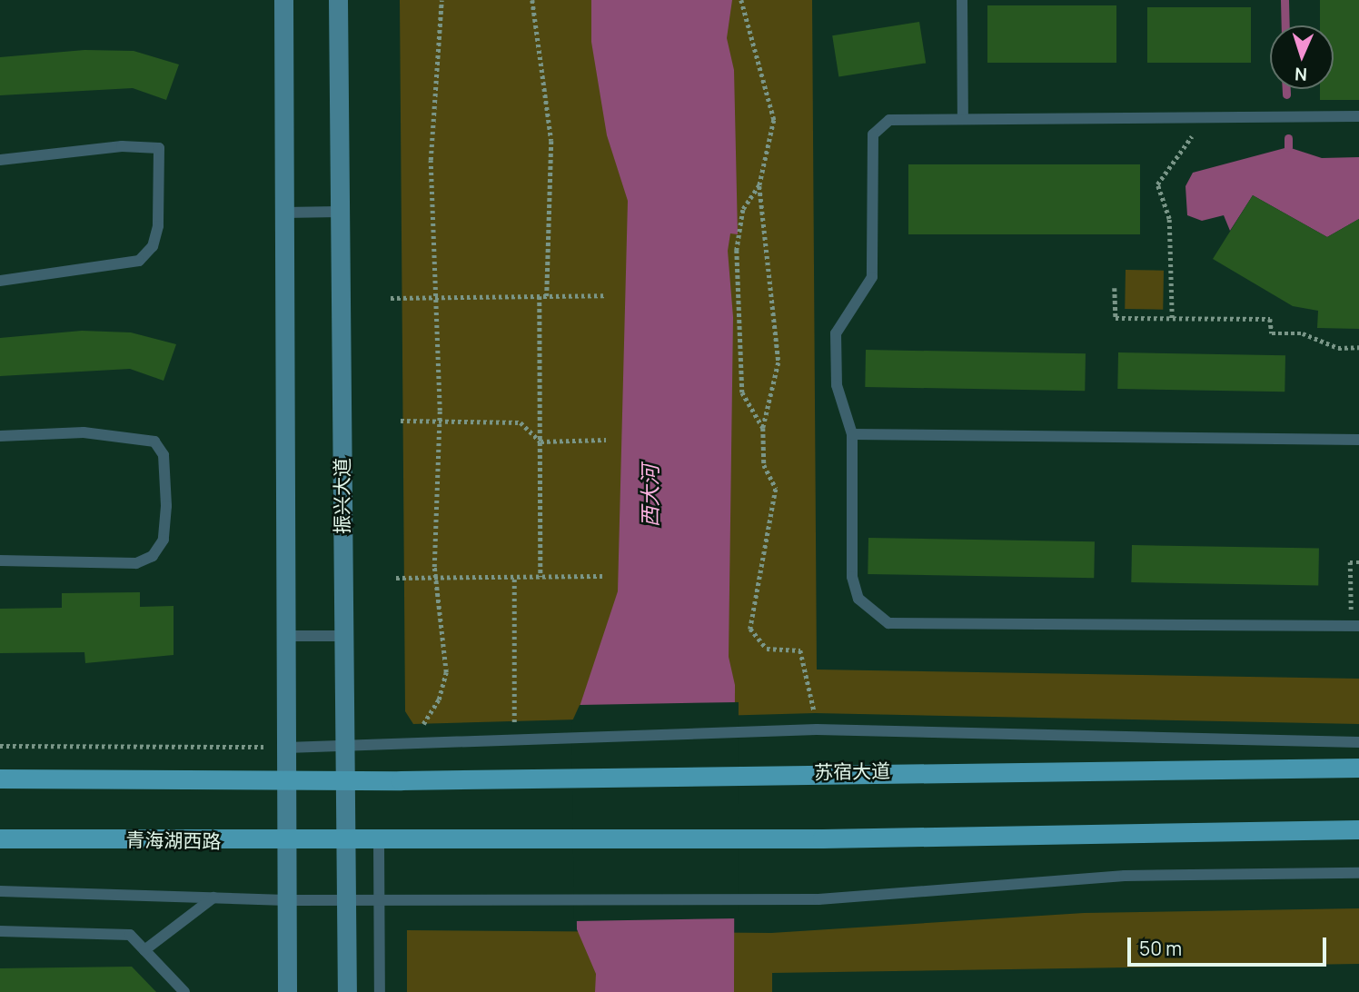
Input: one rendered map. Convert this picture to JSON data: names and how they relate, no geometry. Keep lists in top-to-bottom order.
{
  "streets": {
    "main road": ["振兴大道", "苏宿大道", "青海湖西路"]
  },
  "crossings": [
    ["振兴大道", "苏宿大道"],
    ["振兴大道", "青海湖西路"]
  ],
  "water": ["西大河"],
  "scale_bar": "50 m",
  "north": "bottom"
}
